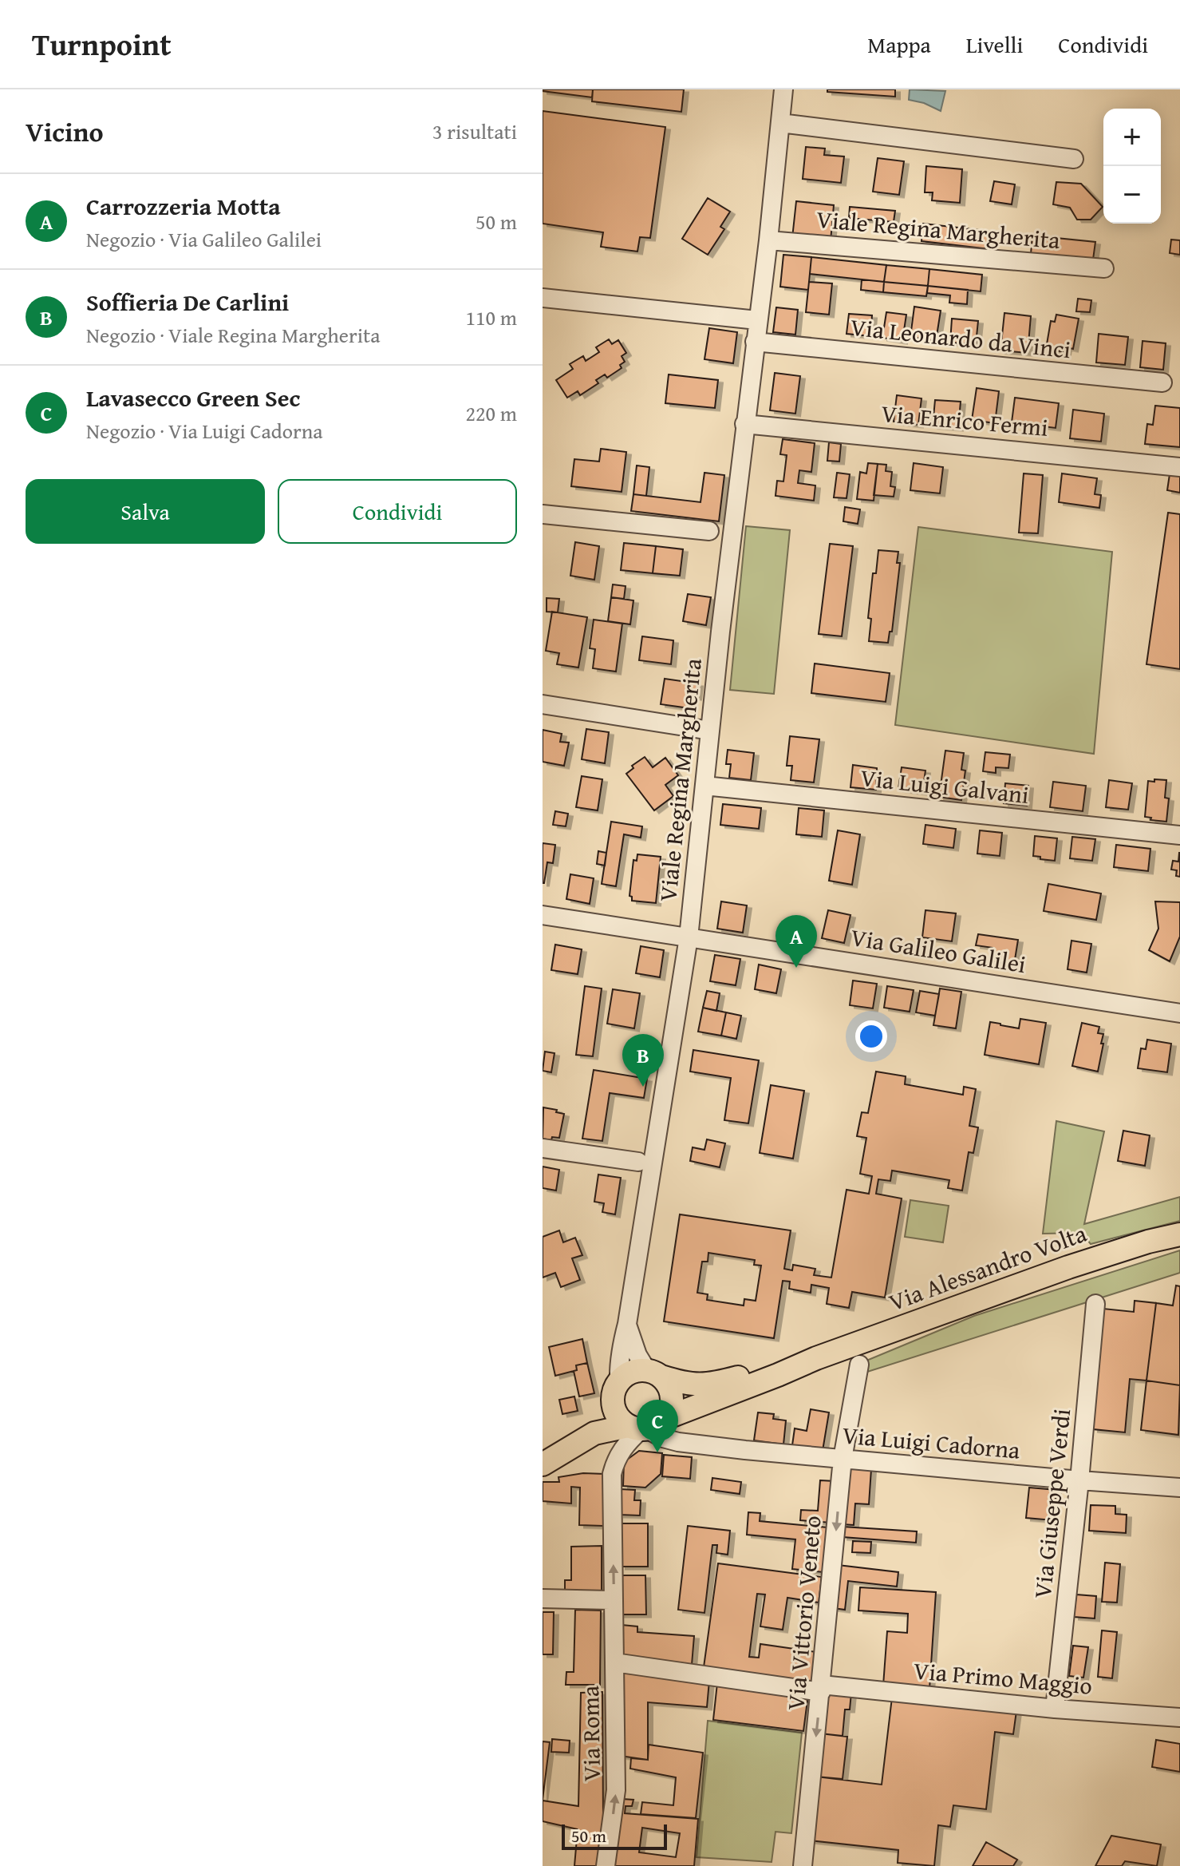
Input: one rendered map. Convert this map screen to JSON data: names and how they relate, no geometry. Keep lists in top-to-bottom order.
{
  "streets": {
    "main road": ["Via Alessandro Volta"],
    "street": [
      "Viale Regina Margherita",
      "Via Leonardo da Vinci",
      "Via Enrico Fermi",
      "Via Luigi Galvani",
      "Via Galileo Galilei",
      "Via Luigi Cadorna",
      "Via Giuseppe Verdi",
      "Via Vittorio Veneto",
      "Via Primo Maggio",
      "Via Roma"
    ]
  },
  "crossings": [
    ["Viale Regina Margherita", "Via Leonardo da Vinci"],
    ["Viale Regina Margherita", "Via Enrico Fermi"],
    ["Viale Regina Margherita", "Via Luigi Galvani"],
    ["Viale Regina Margherita", "Via Galileo Galilei"],
    ["Viale Regina Margherita", "Via Alessandro Volta"],
    ["Viale Regina Margherita", "Via Luigi Cadorna"],
    ["Viale Regina Margherita", "Via Roma"],
    ["Via Alessandro Volta", "Via Luigi Cadorna"],
    ["Via Alessandro Volta", "Via Roma"],
    ["Via Luigi Cadorna", "Via Giuseppe Verdi"],
    ["Via Luigi Cadorna", "Via Vittorio Veneto"],
    ["Via Luigi Cadorna", "Via Roma"],
    ["Via Giuseppe Verdi", "Via Primo Maggio"],
    ["Via Vittorio Veneto", "Via Primo Maggio"],
    ["Via Primo Maggio", "Via Roma"]
  ],
  "one_way": ["Via Vittorio Veneto", "Via Roma"],
  "scale_bar": "50 m",
  "page": {
    "header": "Turnpoint",
    "nav": ["Mappa", "Livelli", "Condividi"],
    "heading": ["Vicino", "3 risultati"],
    "map_buttons": ["+", "−"],
    "list": [
      {
        "mark": "A",
        "name": "Carrozzeria Motta",
        "note": "Negozio · Via Galileo Galilei",
        "value": "50 m"
      },
      {
        "mark": "B",
        "name": "Soffieria De Carlini",
        "note": "Negozio · Viale Regina Margherita",
        "value": "110 m"
      },
      {
        "mark": "C",
        "name": "Lavasecco Green Sec",
        "note": "Negozio · Via Luigi Cadorna",
        "value": "220 m"
      }
    ],
    "buttons": ["Salva", "Condividi"],
    "pins": ["A", "B", "C"],
    "scale": "50 m"
  }
}
